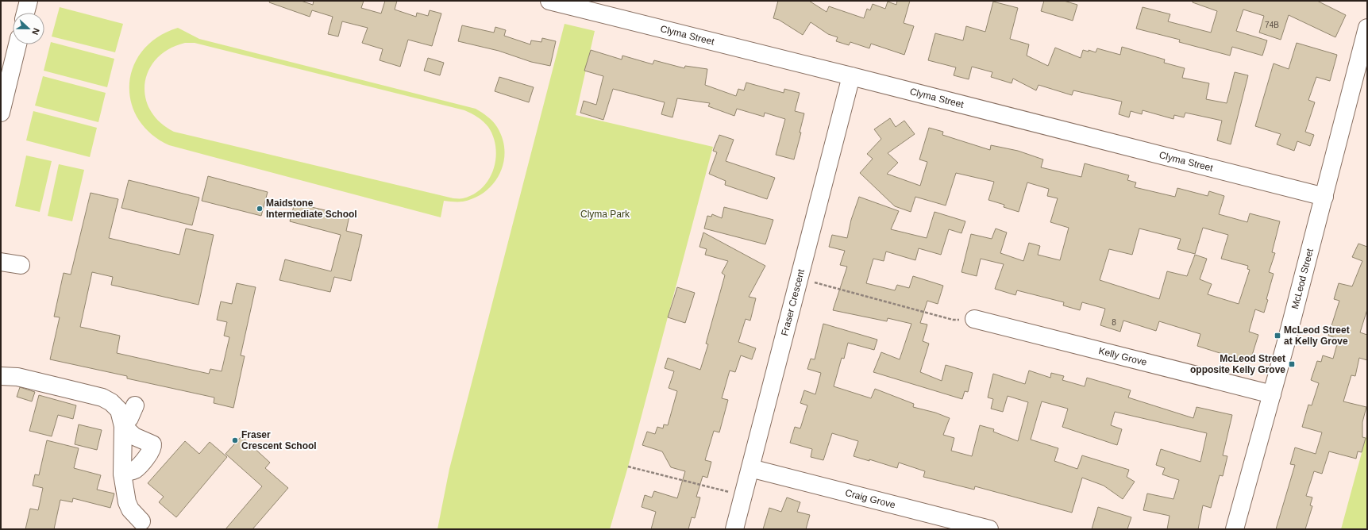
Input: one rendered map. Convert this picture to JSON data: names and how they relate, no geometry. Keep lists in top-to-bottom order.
{
  "streets": {
    "street": [
      "Clyma Street",
      "McLeod Street",
      "Fraser Crescent",
      "Kelly Grove",
      "Craig Grove"
    ]
  },
  "crossings": [
    ["Clyma Street", "McLeod Street"],
    ["Clyma Street", "Fraser Crescent"],
    ["McLeod Street", "Kelly Grove"],
    ["Fraser Crescent", "Craig Grove"]
  ],
  "parks": ["Clyma Park"],
  "places": {
    "other": ["Maidstone Intermediate School", "Fraser Crescent School"],
    "transit": ["McLeod Street at Kelly Grove", "McLeod Street opposite Kelly Grove"]
  },
  "house_numbers": ["74B", "8"],
  "north": "right"
}
